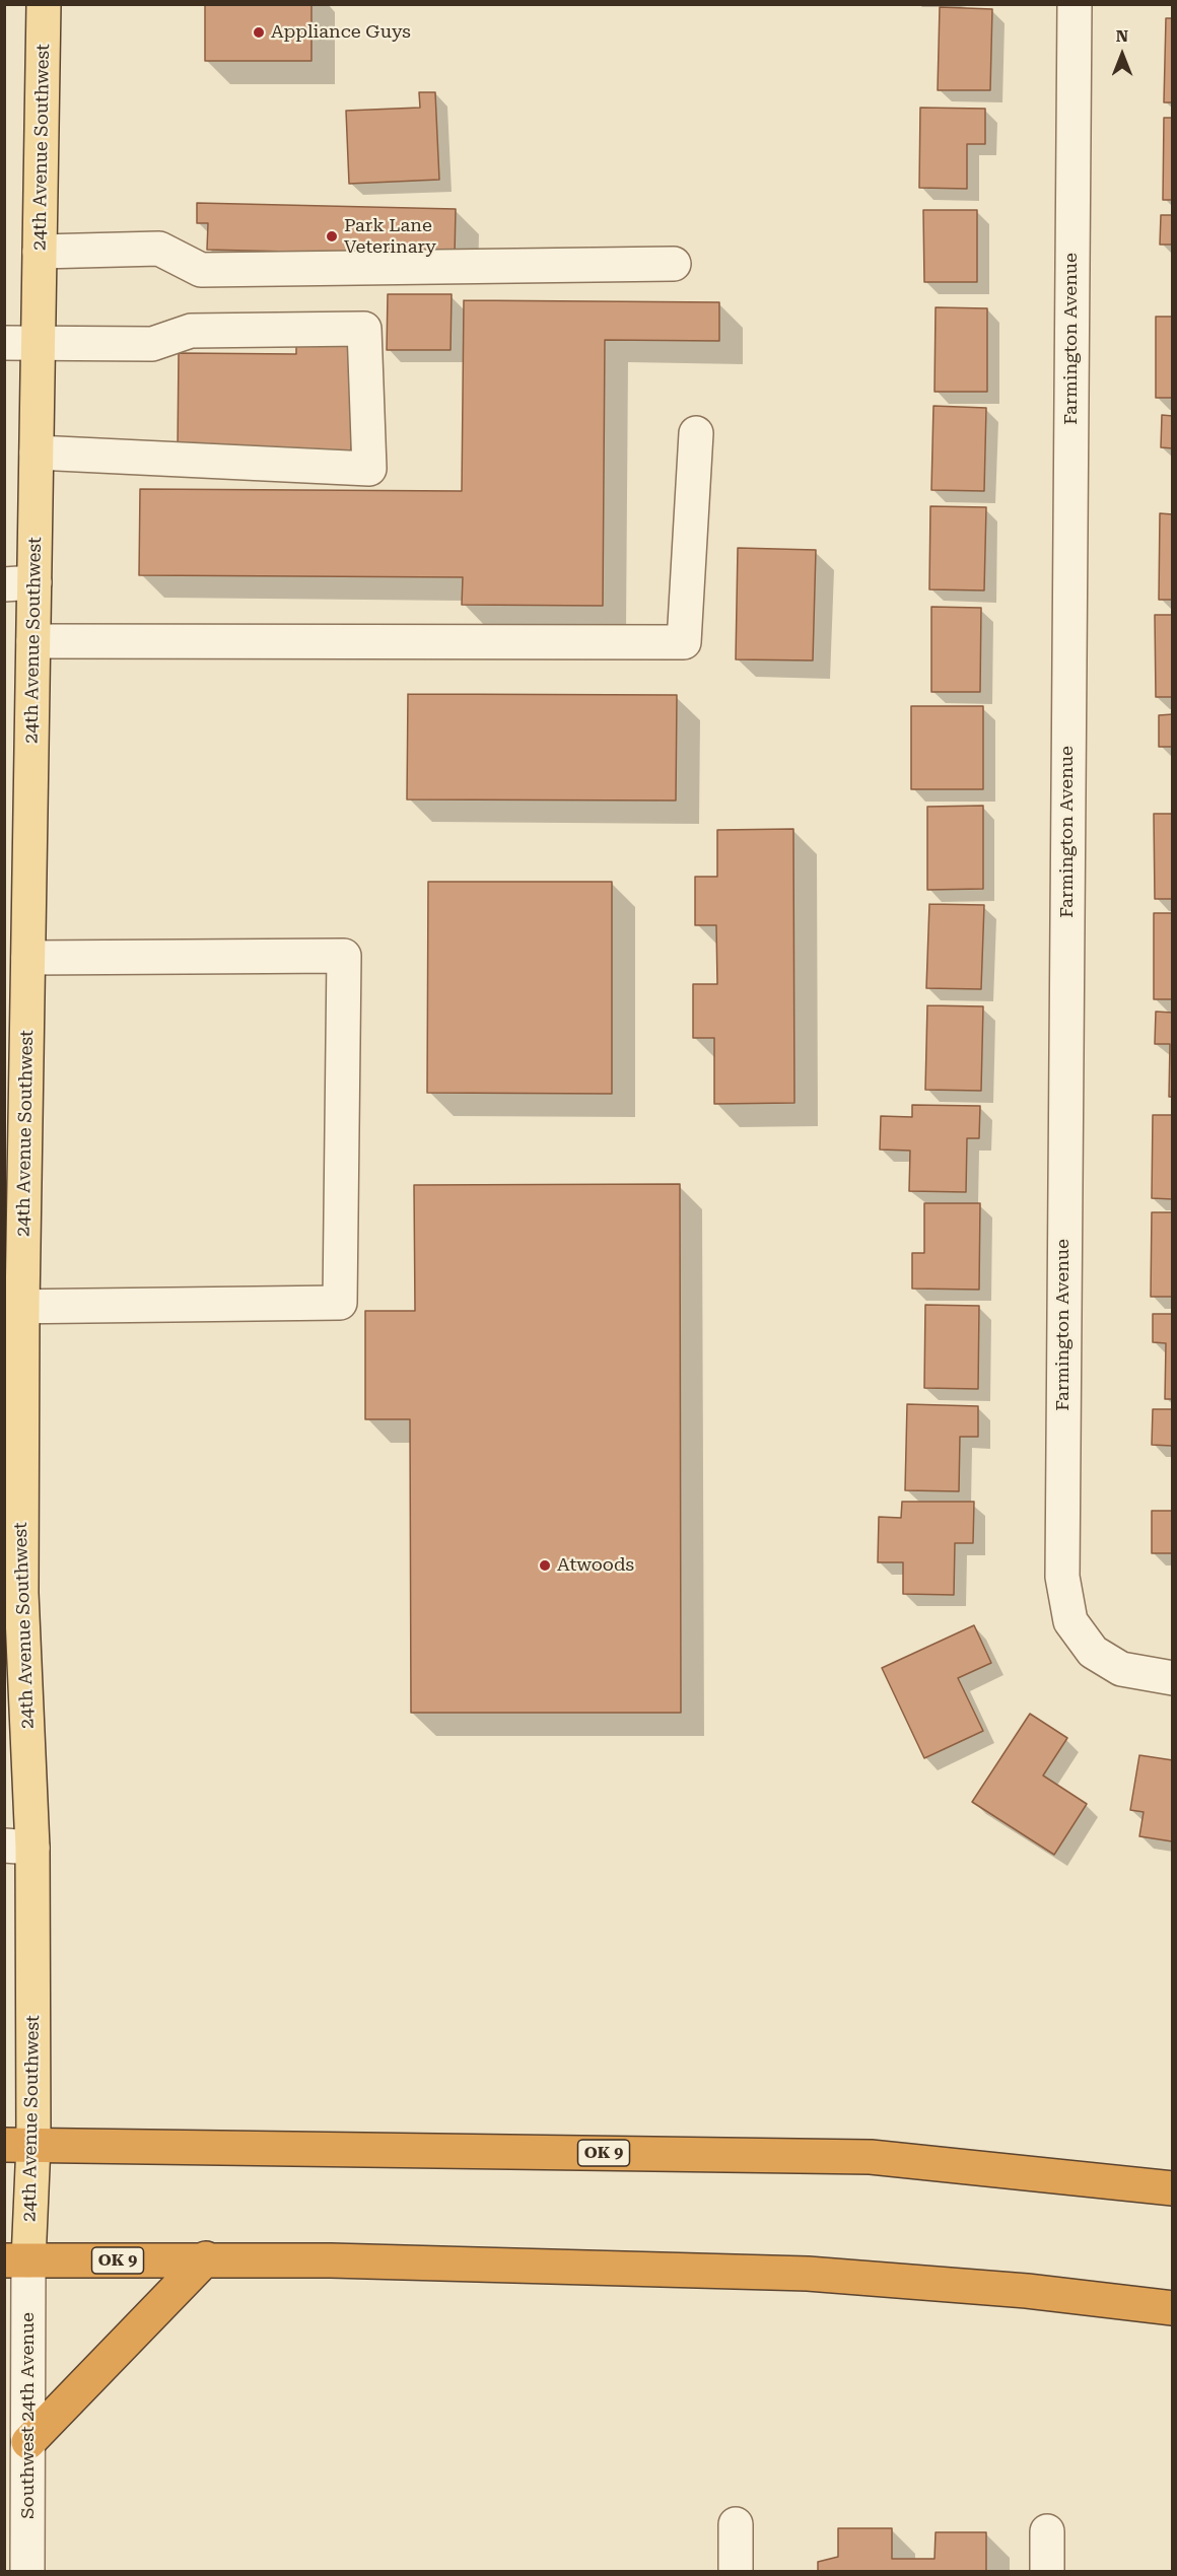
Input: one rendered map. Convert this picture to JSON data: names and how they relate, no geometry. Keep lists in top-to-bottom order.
{
  "streets": {
    "highway": ["OK 9"],
    "main road": ["24th Avenue Southwest"],
    "street": ["Farmington Avenue", "Southwest 24th Avenue"]
  },
  "crossings": [
    ["24th Avenue Southwest", "OK 9"],
    ["24th Avenue Southwest", "Southwest 24th Avenue"],
    ["OK 9", "Southwest 24th Avenue"]
  ],
  "places": ["Appliance Guys", "Park Lane Veterinary", "Atwoods"],
  "north": "top"
}
